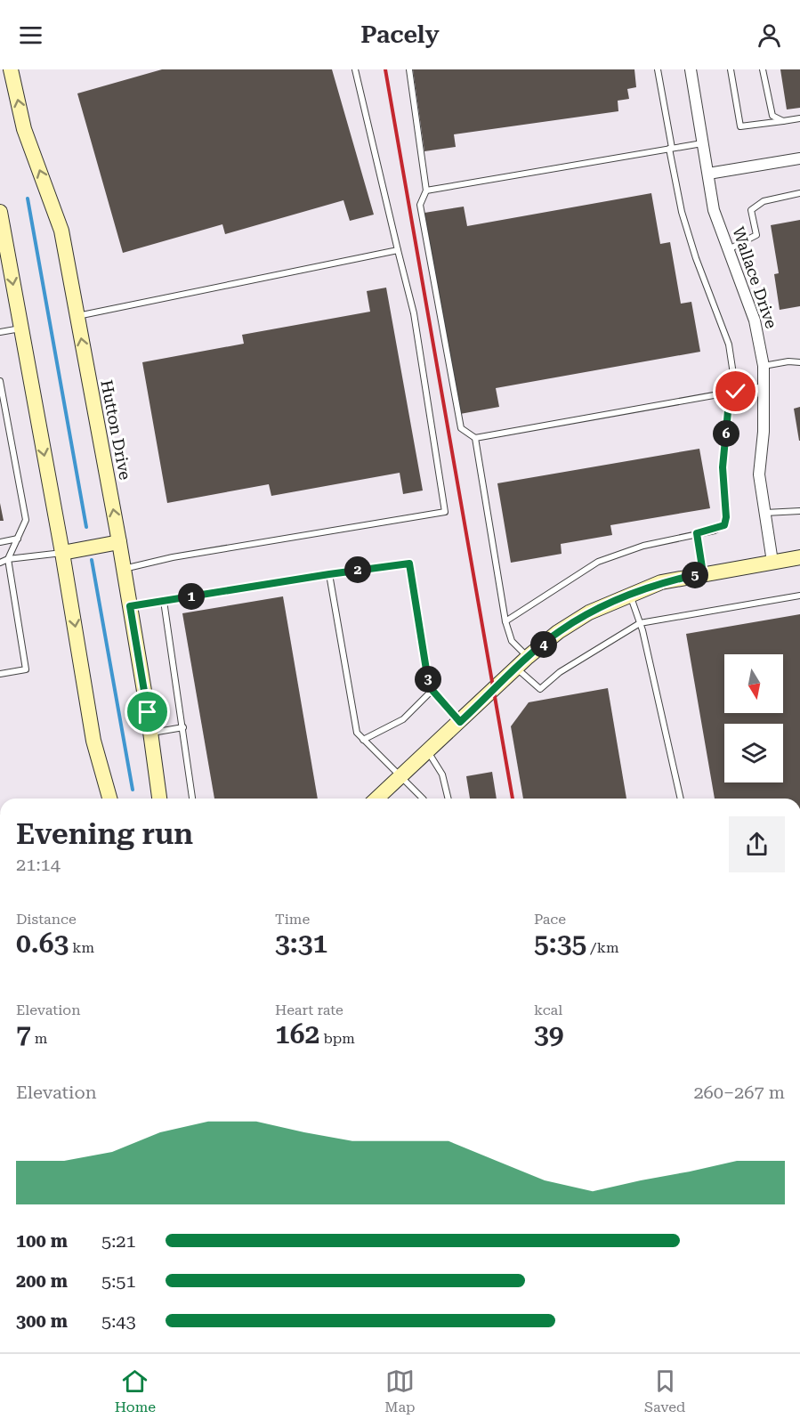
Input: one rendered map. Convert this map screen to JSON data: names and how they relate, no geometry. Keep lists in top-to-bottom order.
{
  "streets": {
    "street": ["Wallace Drive", "Hutton Drive"]
  },
  "north": "bottom",
  "page": {
    "header": "Pacely",
    "pins": [
      "6",
      "2",
      "5",
      "1",
      "4",
      "3"
    ],
    "heading": ["Evening run", "21:14"],
    "stats": [
      ["Distance", "0.63 km"],
      ["Time", "3:31"],
      ["Pace", "5:35 /km"],
      ["Elevation", "7 m"],
      ["Heart rate", "162 bpm"],
      ["kcal", "39"]
    ],
    "chart": ["Elevation", "260–267 m"],
    "list": [
      {
        "name": "100 m",
        "note": "5:21"
      },
      {
        "name": "200 m",
        "note": "5:51"
      },
      {
        "name": "300 m",
        "note": "5:43"
      }
    ],
    "tabs": ["Home", "Map", "Saved"]
  }
}
